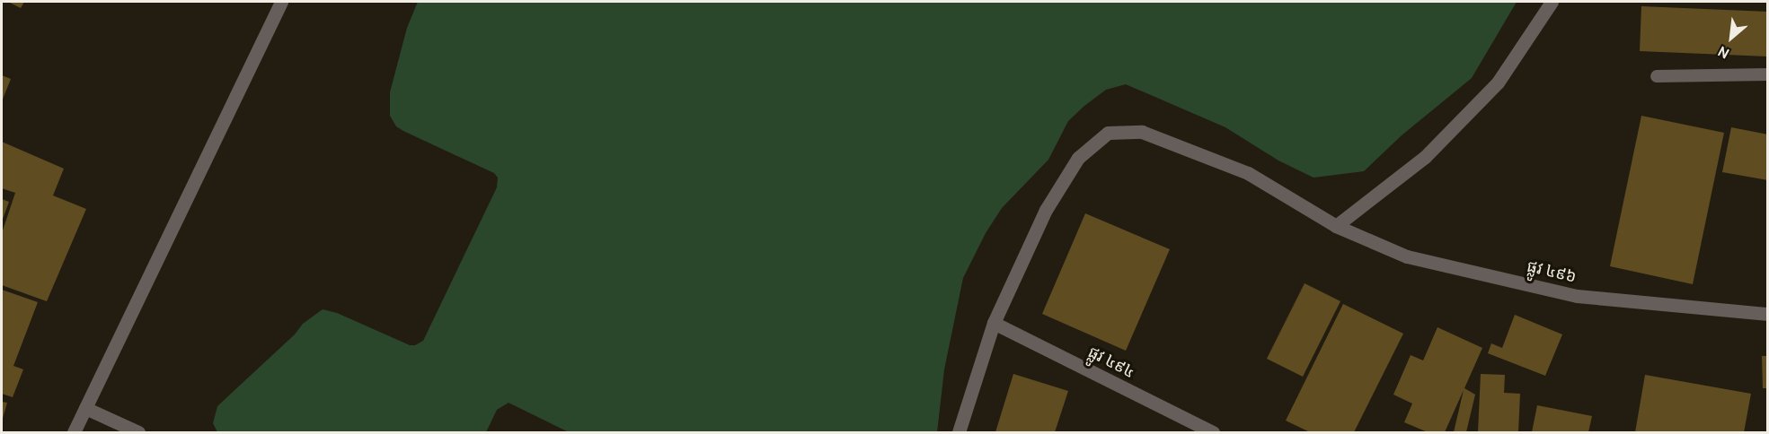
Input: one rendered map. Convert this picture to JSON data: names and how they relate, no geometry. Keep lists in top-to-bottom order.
{
  "streets": {
    "street": ["ផ្លូវ ៤៩៦", "ផ្លូវ ៤៩៤"]
  },
  "crossings": [
    ["ផ្លូវ ៤៩៦", "ផ្លូវ ៤៩៤"]
  ],
  "north": "bottom left"
}
